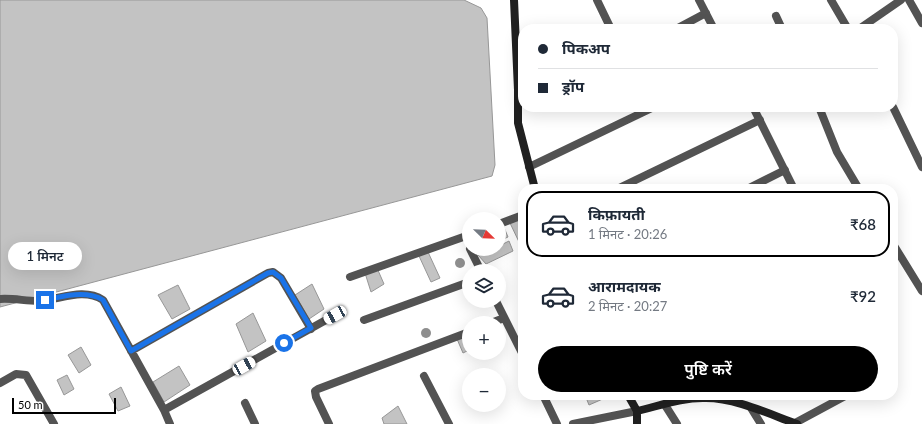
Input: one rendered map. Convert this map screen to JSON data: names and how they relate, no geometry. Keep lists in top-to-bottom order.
{
  "scale_bar": "50 m",
  "north": "bottom right",
  "page": {
    "banner": ["पिकअप", "ड्रॉप"],
    "list": [
      {
        "name": "किफ़ायती",
        "note": "1 मिनट · 20:26",
        "value": "₹68"
      },
      {
        "name": "आरामदायक",
        "note": "2 मिनट · 20:27",
        "value": "₹92"
      }
    ],
    "map_buttons": ["+", "−"],
    "bubble": "1 मिनट",
    "buttons": "पुष्टि करें",
    "scale": "50 m"
  }
}
